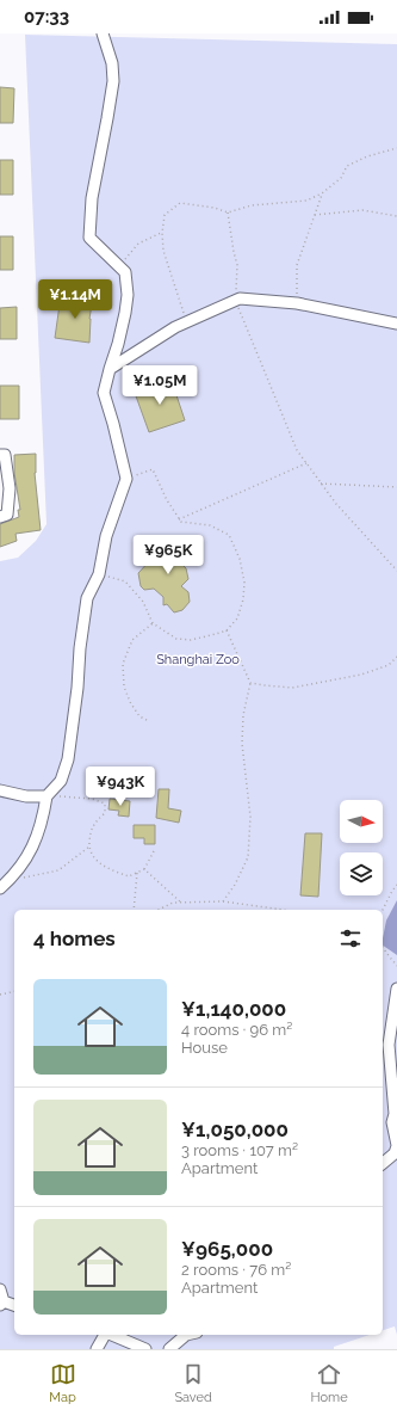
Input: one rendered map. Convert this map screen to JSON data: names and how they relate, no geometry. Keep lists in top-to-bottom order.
{
  "parks": ["Shanghai Zoo"],
  "north": "right",
  "page": {
    "status": "07:33",
    "price": [
      "¥1.14M",
      "¥1.05M",
      "¥965K",
      "¥943K"
    ],
    "heading": "4 homes",
    "list": [
      {
        "name": "¥1,140,000",
        "note": "4 rooms · 96 m² · House"
      },
      {
        "name": "¥1,050,000",
        "note": "3 rooms · 107 m² · Apartment"
      },
      {
        "name": "¥965,000",
        "note": "2 rooms · 76 m² · Apartment"
      }
    ],
    "tabs": ["Map", "Saved", "Home"]
  }
}
